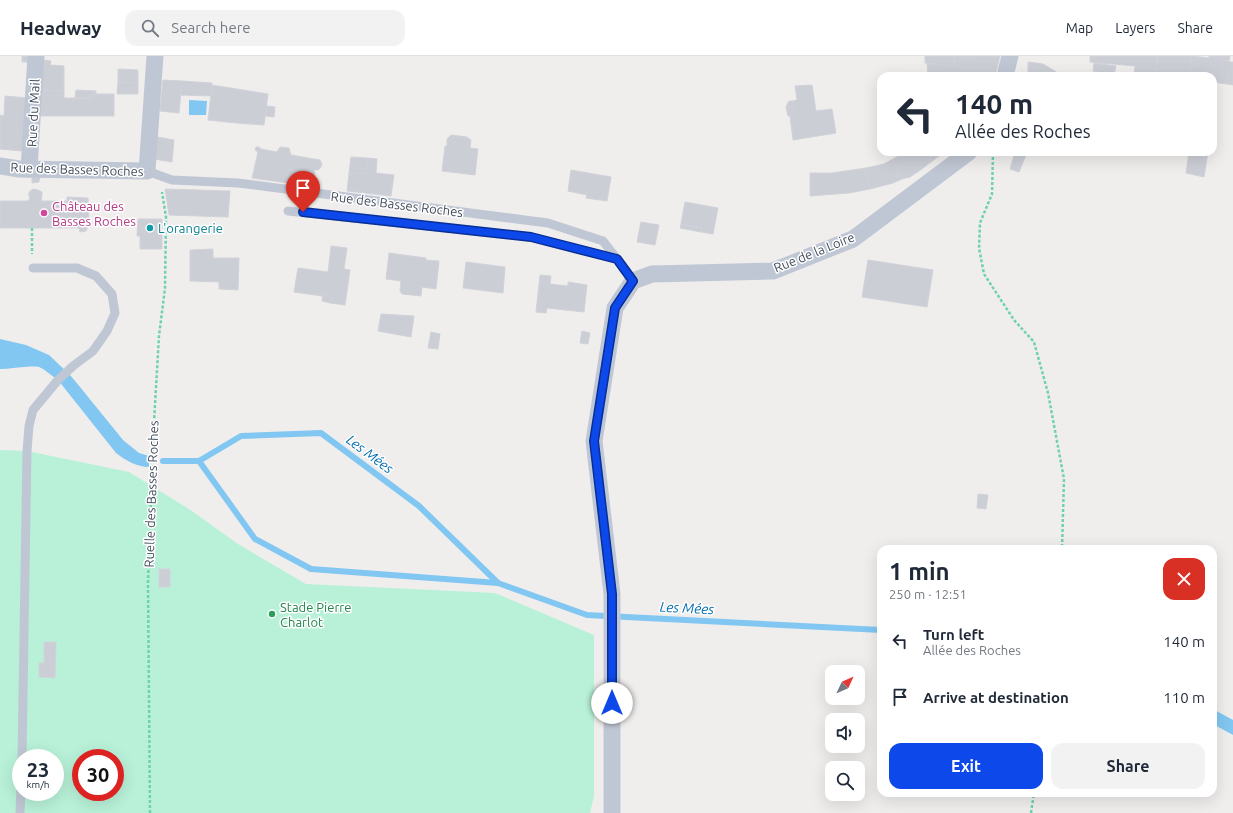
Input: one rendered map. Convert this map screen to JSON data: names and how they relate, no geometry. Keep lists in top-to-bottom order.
{
  "streets": {
    "street": ["Rue du Mail", "Rue des Basses Roches", "Rue de la Loire"],
    "path": ["Ruelle des Basses Roches"]
  },
  "crossings": [
    ["Rue du Mail", "Rue des Basses Roches"],
    ["Rue des Basses Roches", "Rue de la Loire"],
    ["Rue des Basses Roches", "Ruelle des Basses Roches"]
  ],
  "water": ["Les Mées"],
  "places": ["Château des Basses Roches", "L'orangerie", "Stade Pierre Charlot"],
  "north": "top right",
  "page": {
    "header": "Headway",
    "search": "Search here",
    "nav": ["Map", "Layers", "Share"],
    "turn": ["140 m", "Allée des Roches"],
    "heading": ["1 min", "250 m · 12:51"],
    "list": [
      {
        "name": "Turn left",
        "note": "Allée des Roches",
        "value": "140 m"
      },
      {
        "name": "Arrive at destination",
        "value": "110 m"
      }
    ],
    "buttons": ["Exit", "Share"],
    "speed": "23 km/h",
    "limit": "30"
  }
}
